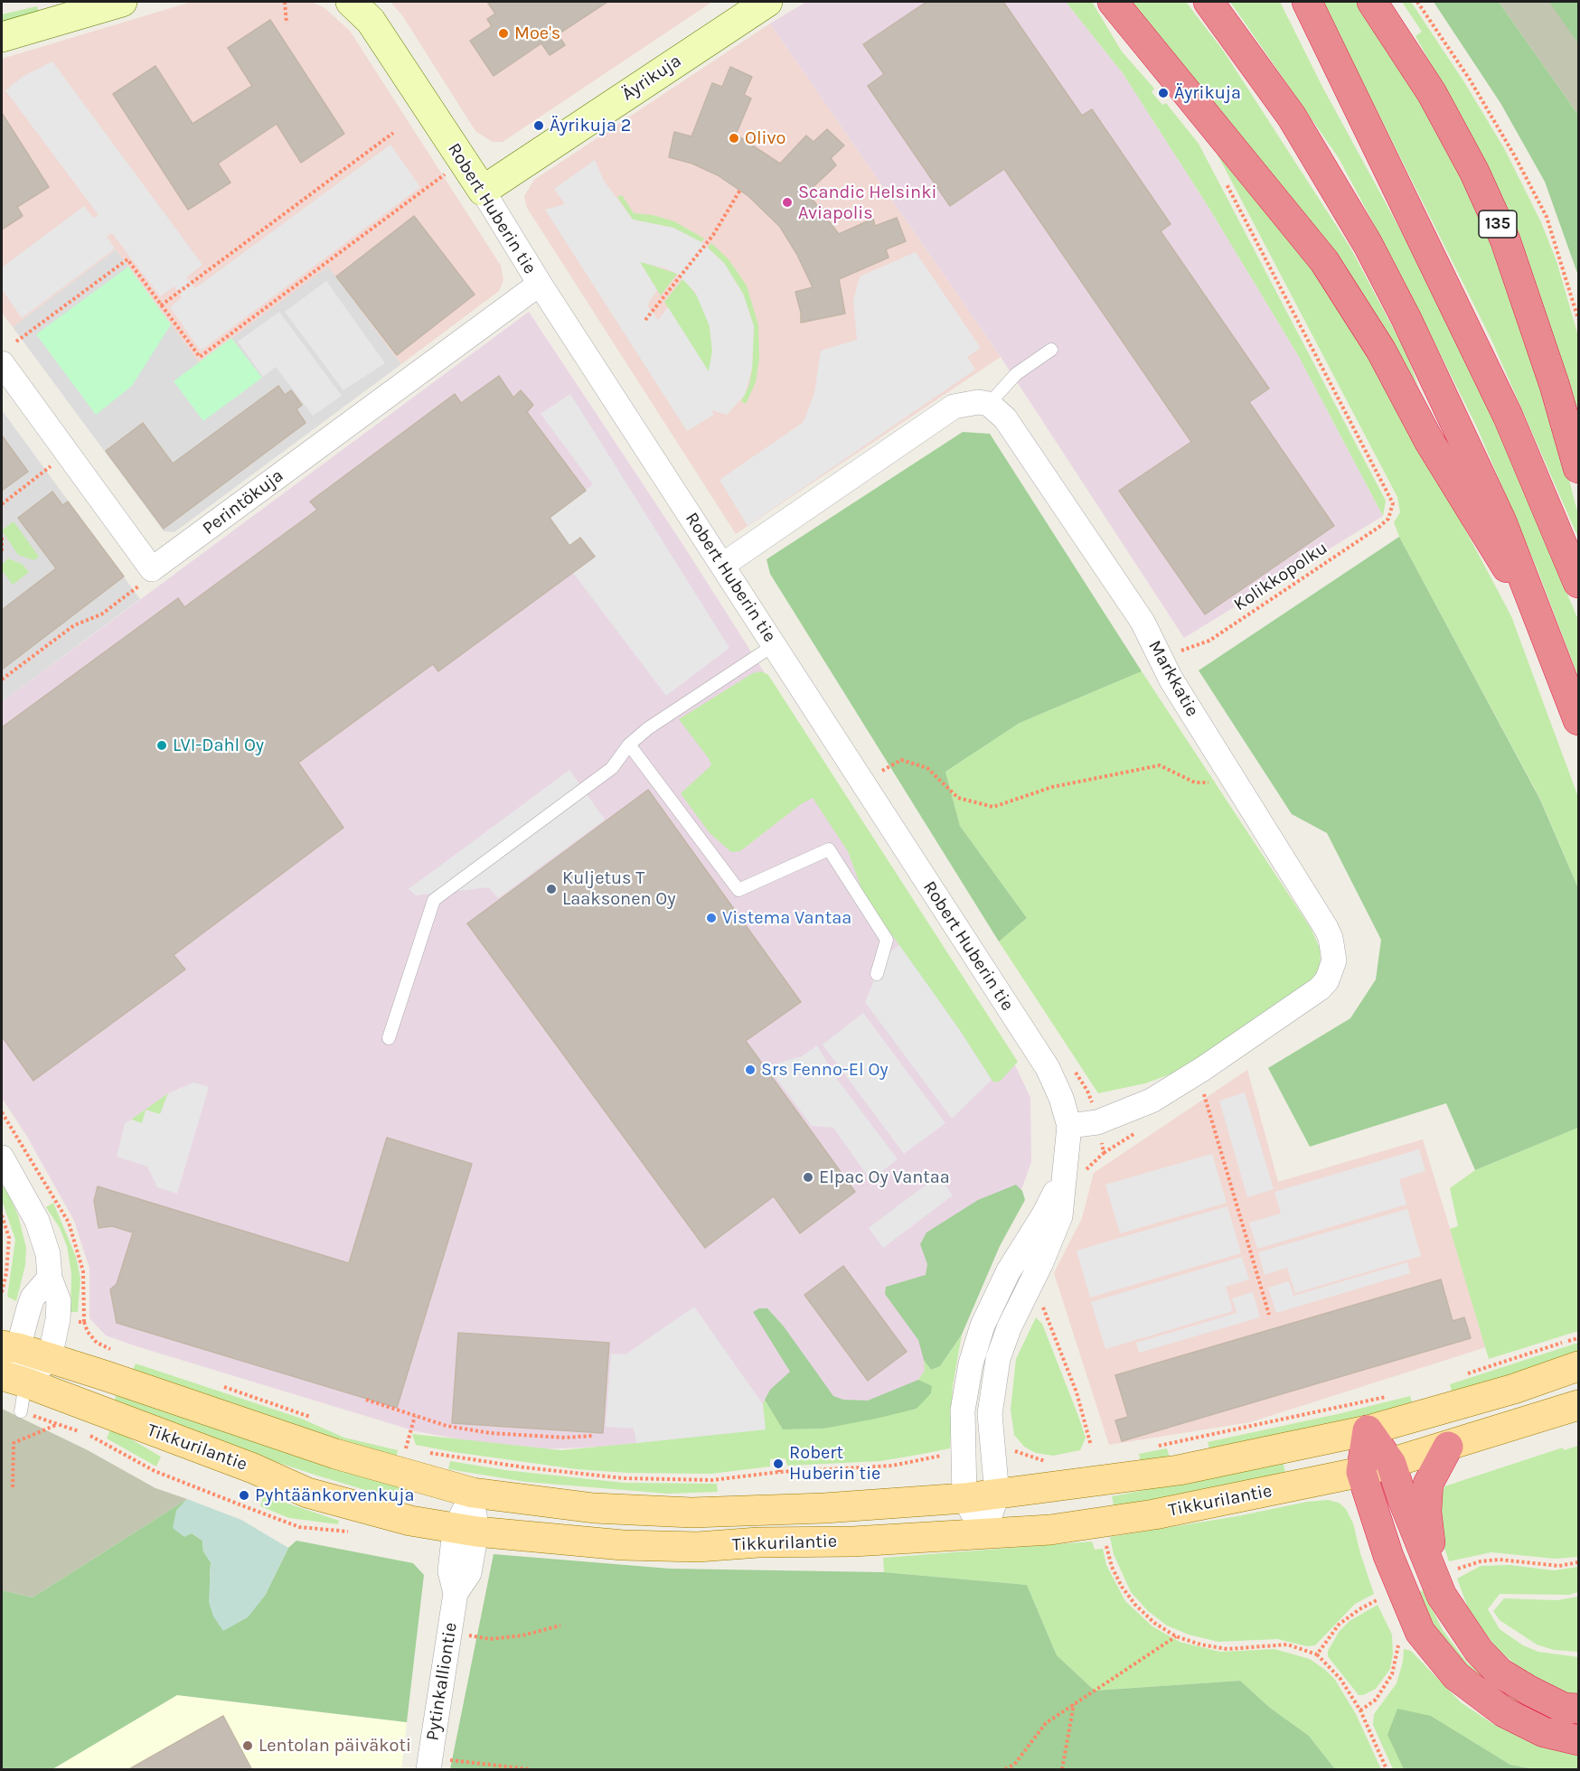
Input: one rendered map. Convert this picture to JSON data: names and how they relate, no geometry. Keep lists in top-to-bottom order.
{
  "streets": {
    "highway": ["135"],
    "main road": ["Tikkurilantie"],
    "street": [
      "Äyrikuja",
      "Robert Huberin tie",
      "Perintökuja",
      "Markkatie",
      "Pytinkalliontie"
    ],
    "path": ["Kolikkopolku"]
  },
  "crossings": [
    ["Äyrikuja", "Robert Huberin tie"],
    ["Robert Huberin tie", "Perintökuja"],
    ["Robert Huberin tie", "Markkatie"],
    ["Robert Huberin tie", "Tikkurilantie"],
    ["Tikkurilantie", "Pytinkalliontie"]
  ],
  "places": [
    "Moe's",
    "Äyrikuja",
    "Äyrikuja 2",
    "Olivo",
    "Scandic Helsinki Aviapolis",
    "LVI-Dahl Oy",
    "Kuljetus T Laaksonen Oy",
    "Vistema Vantaa",
    "Srs Fenno-El Oy",
    "Elpac Oy Vantaa",
    "Robert Huberin tie",
    "Pyhtäänkorvenkuja",
    "Lentolan päiväkoti"
  ]
}
